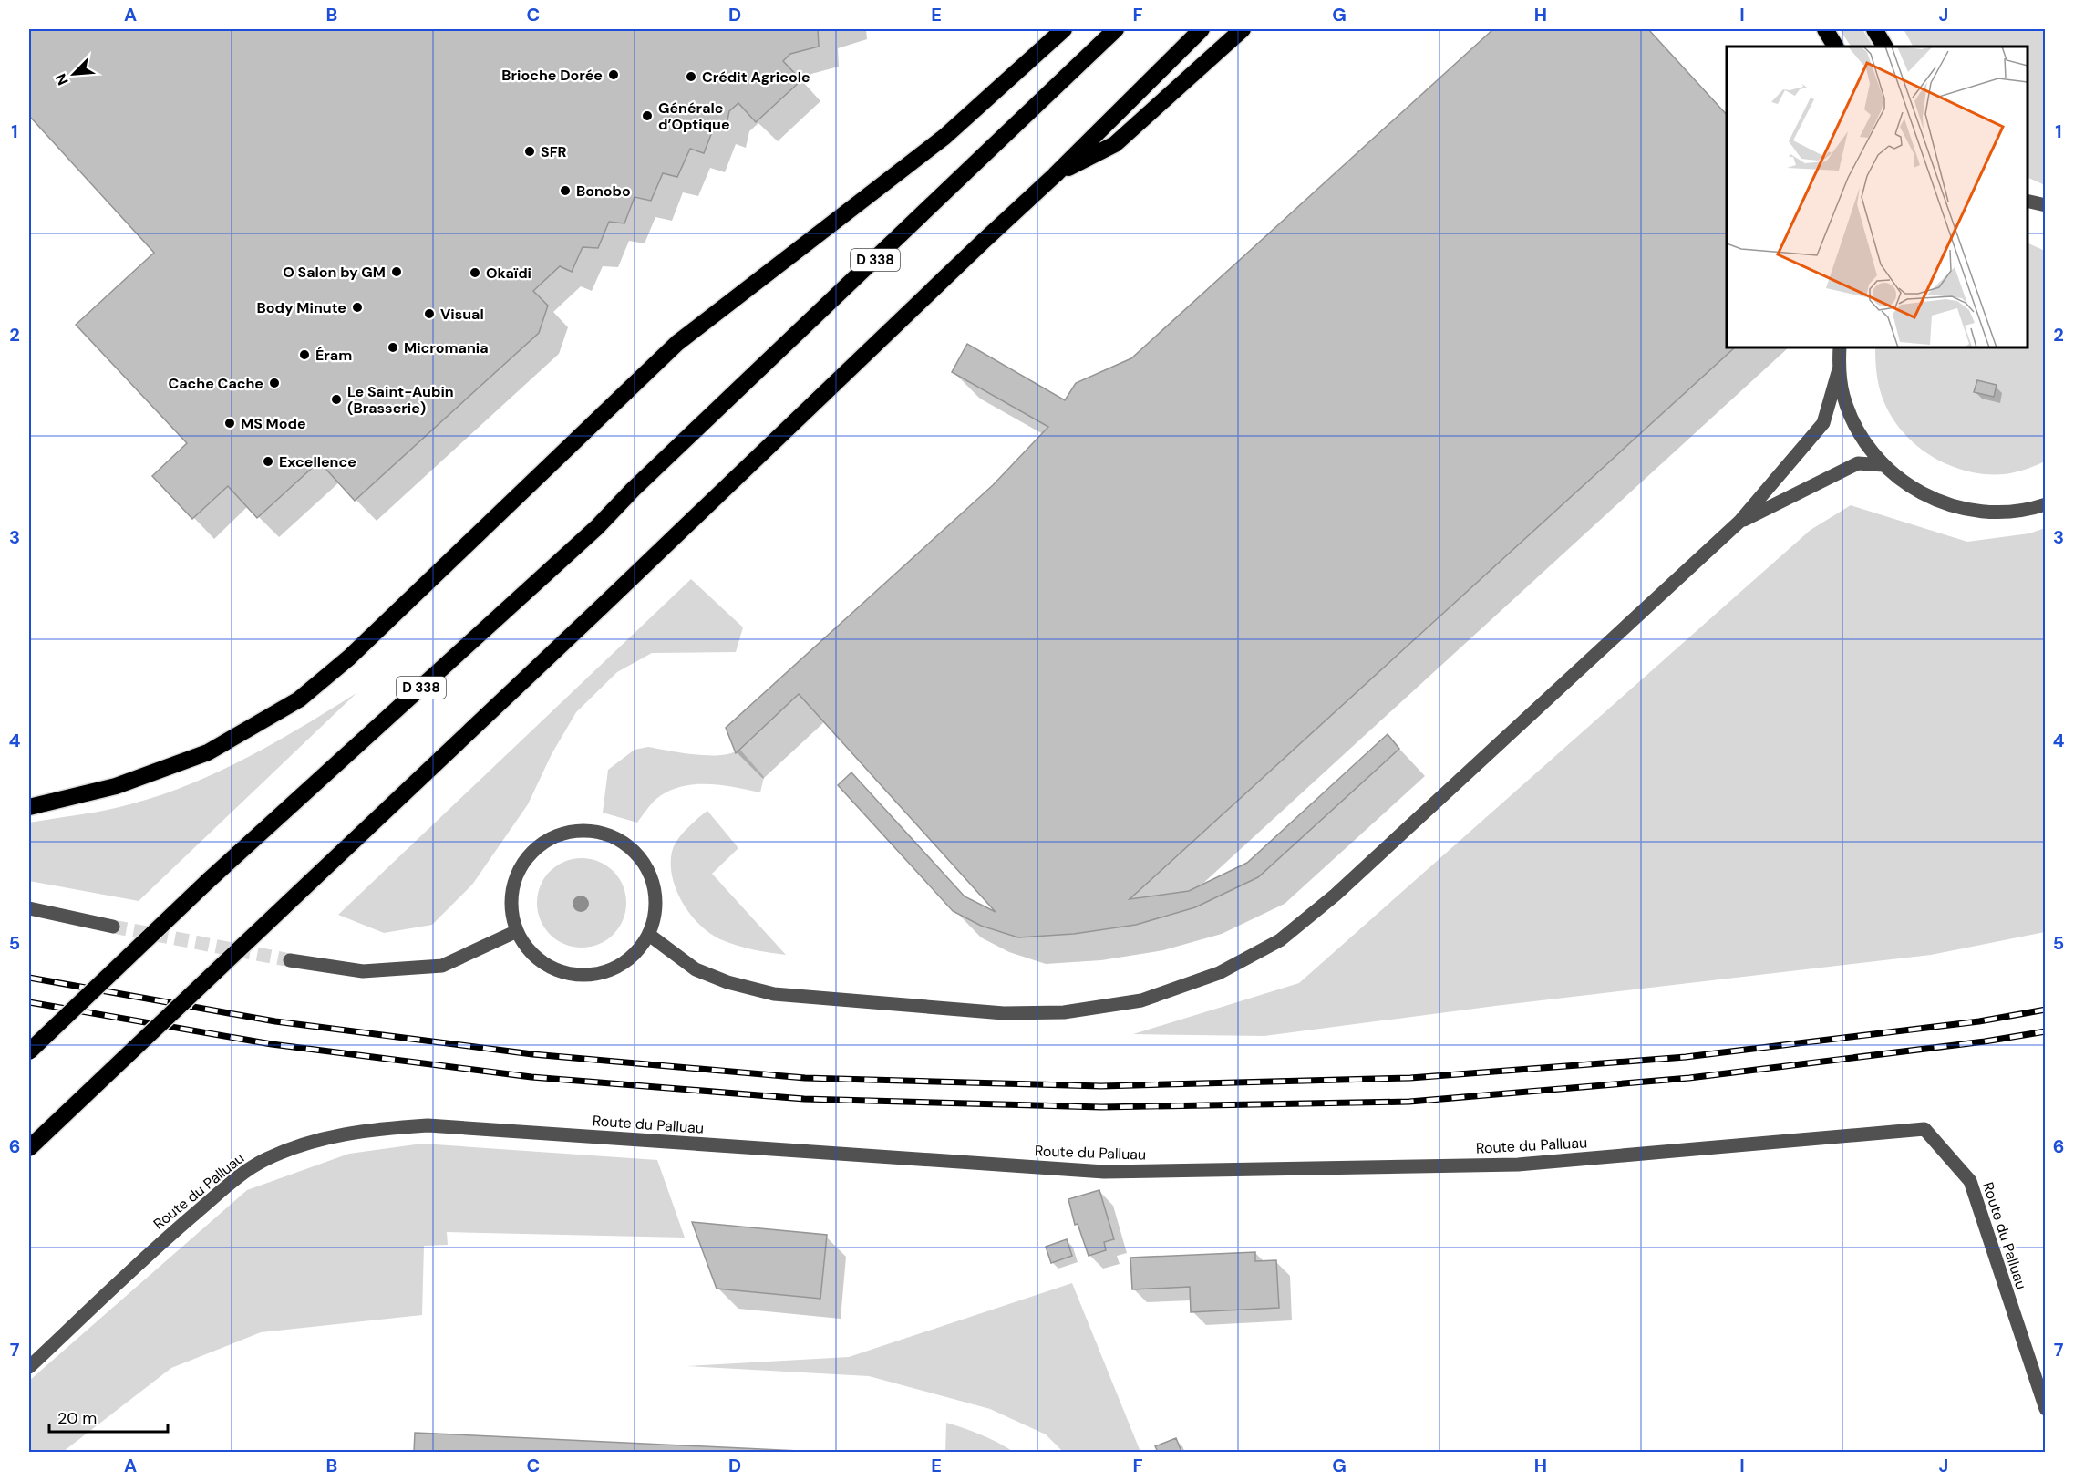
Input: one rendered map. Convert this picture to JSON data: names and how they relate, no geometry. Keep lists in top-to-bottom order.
{
  "streets": {
    "highway": ["D 338"],
    "street": ["Route du Palluau"]
  },
  "places": [
    "Brioche Dorée",
    "Crédit Agricole",
    "Générale d’Optique",
    "SFR",
    "Bonobo",
    "O Salon by GM",
    "Okaïdi",
    "Body Minute",
    "Visual",
    "Micromania",
    "Éram",
    "Cache Cache",
    "Le Saint-Aubin (Brasserie)",
    "MS Mode",
    "Excellence"
  ],
  "scale_bar": "20 m",
  "north": "bottom left",
  "grid": {
    "columns": [
      "A",
      "B",
      "C",
      "D",
      "E",
      "F",
      "G",
      "H",
      "I",
      "J"
    ],
    "rows": [
      "1",
      "2",
      "3",
      "4",
      "5",
      "6",
      "7"
    ]
  }
}
